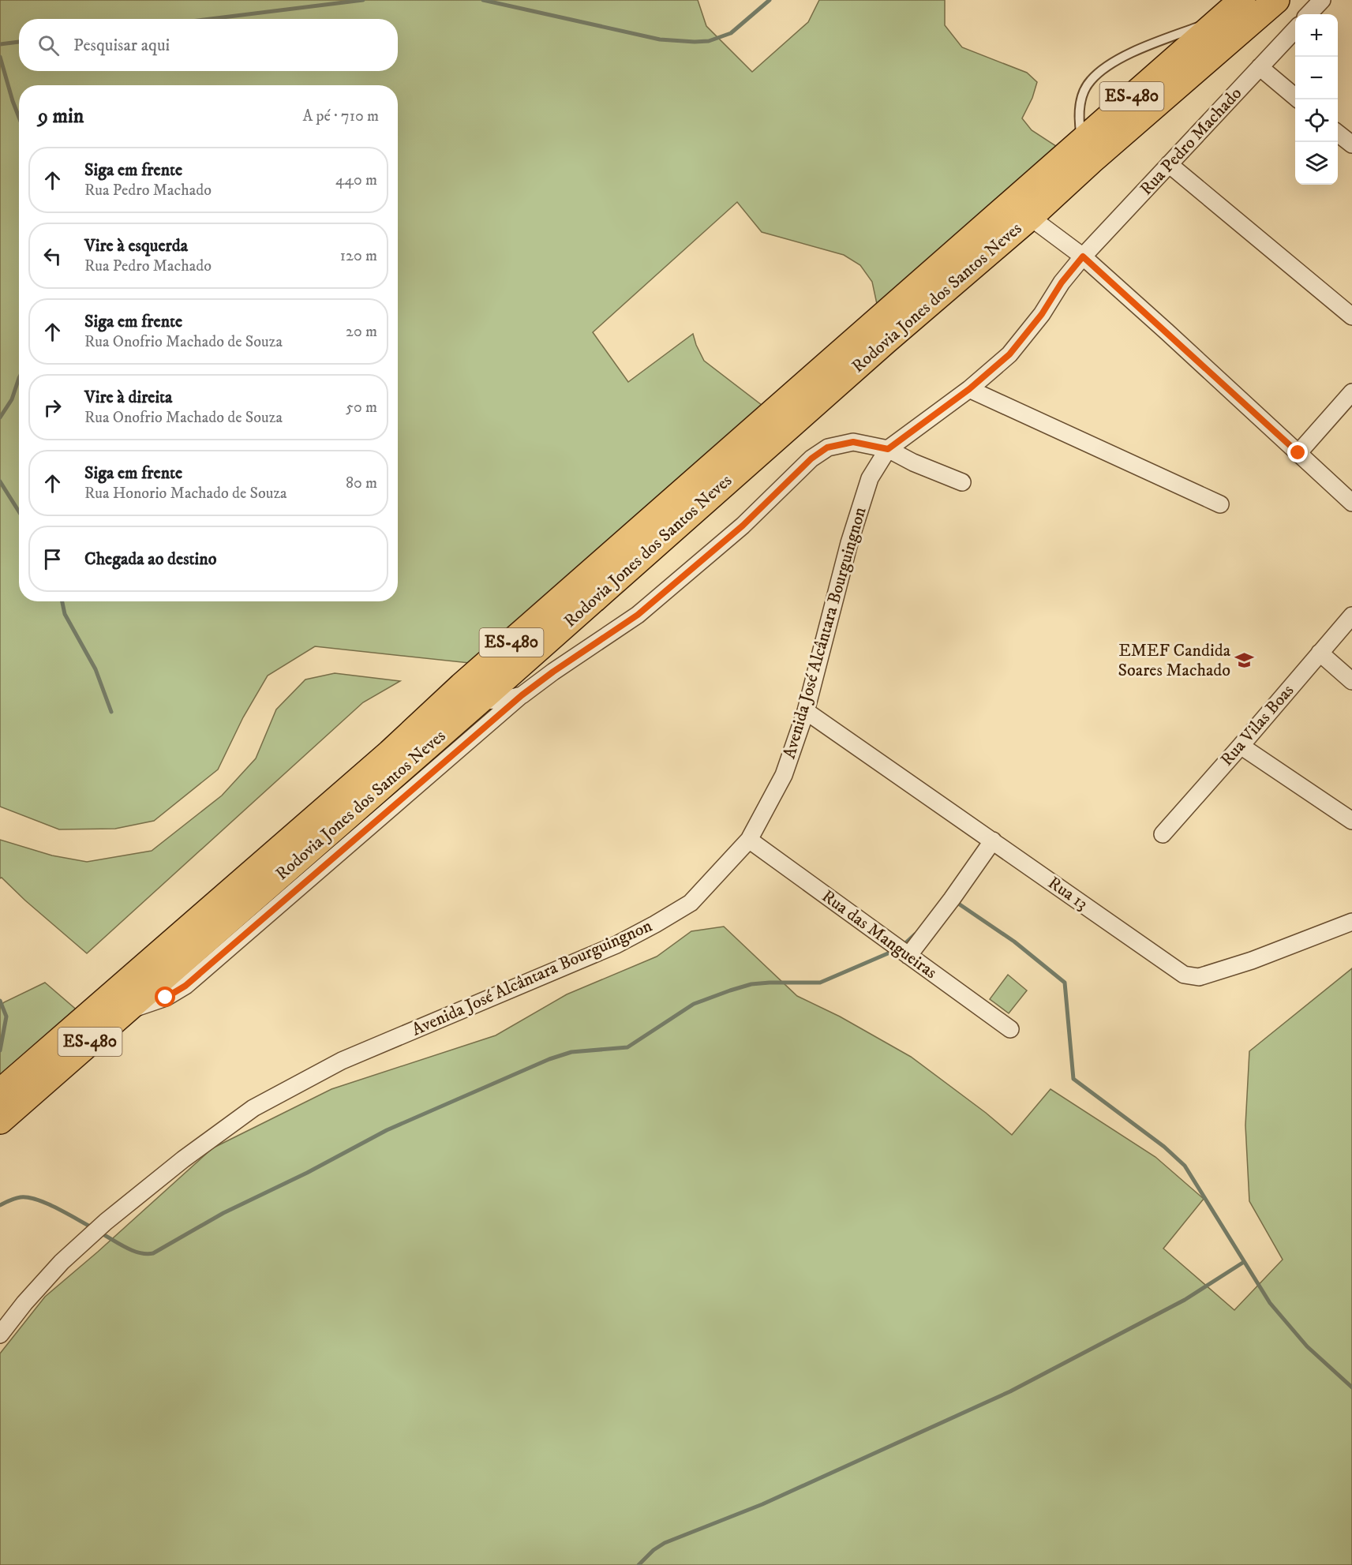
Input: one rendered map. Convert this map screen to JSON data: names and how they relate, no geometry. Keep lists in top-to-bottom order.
{
  "streets": {
    "main road": ["ES-480", "Rodovia Jones dos Santos Neves"],
    "street": [
      "Rua Pedro Machado",
      "Avenida José Alcântara Bourguingnon",
      "Rua Vilas Boas",
      "Rua 13",
      "Rua das Mangueiras"
    ]
  },
  "crossings": [
    ["Avenida José Alcântara Bourguingnon", "Rua 13"],
    ["Avenida José Alcântara Bourguingnon", "Rua das Mangueiras"]
  ],
  "places": {
    "school or university": ["EMEF Candida Soares Machado"]
  },
  "page": {
    "map_buttons": ["+", "−"],
    "search": "Pesquisar aqui",
    "heading": ["9 min", "A pé · 710 m"],
    "list": [
      ["Siga em frente", "Rua Pedro Machado", "440 m"],
      ["Vire à esquerda", "Rua Pedro Machado", "120 m"],
      ["Siga em frente", "Rua Onofrio Machado de Souza", "20 m"],
      ["Vire à direita", "Rua Onofrio Machado de Souza", "50 m"],
      ["Siga em frente", "Rua Honorio Machado de Souza", "80 m"],
      "Chegada ao destino"
    ]
  }
}
